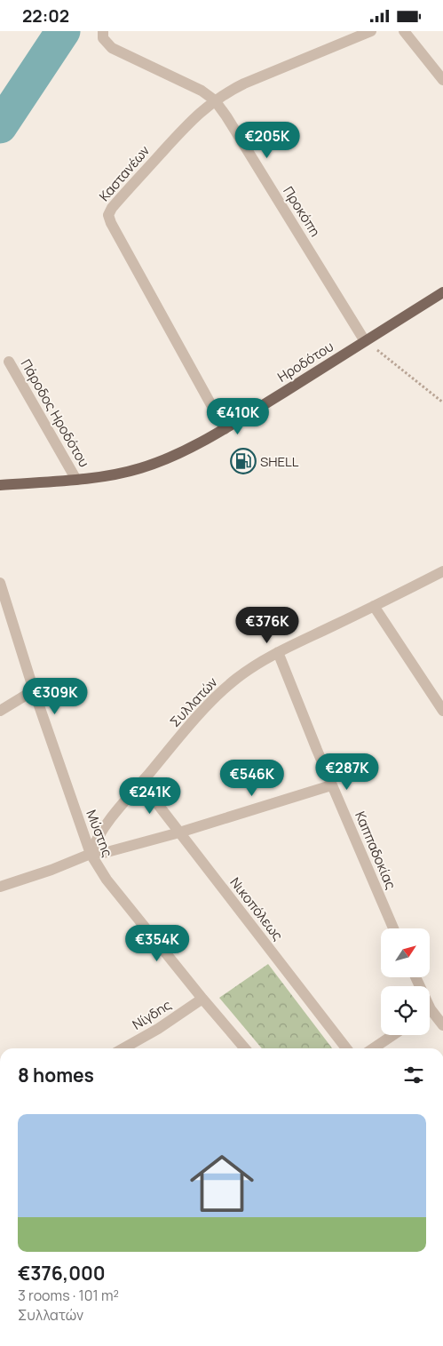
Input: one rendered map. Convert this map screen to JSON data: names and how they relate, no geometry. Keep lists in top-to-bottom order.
{
  "streets": {
    "main road": ["Ηροδότου"],
    "street": [
      "Καστανέων",
      "Προκόπη",
      "Πάροδος Ηροδότου",
      "Συλλατών",
      "Μύστης",
      "Καππαδοκίας",
      "Νικοπόλεως",
      "Νίγδης"
    ]
  },
  "crossings": [
    ["Καστανέων", "Προκόπη"],
    ["Καστανέων", "Ηροδότου"],
    ["Προκόπη", "Ηροδότου"],
    ["Ηροδότου", "Πάροδος Ηροδότου"],
    ["Συλλατών", "Μύστης"],
    ["Συλλατών", "Καππαδοκίας"],
    ["Συλλατών", "Νικοπόλεως"],
    ["Μύστης", "Νίγδης"]
  ],
  "places": {
    "fuel station": ["SHELL"]
  },
  "north": "top right",
  "page": {
    "status": "22:02",
    "price": [
      "€205K",
      "€410K",
      "€376K",
      "€309K",
      "€287K",
      "€546K",
      "€241K",
      "€354K"
    ],
    "heading": "8 homes",
    "list": [
      {
        "name": "€376,000",
        "note": "3 rooms · 101 m² · Συλλατών"
      }
    ]
  }
}
